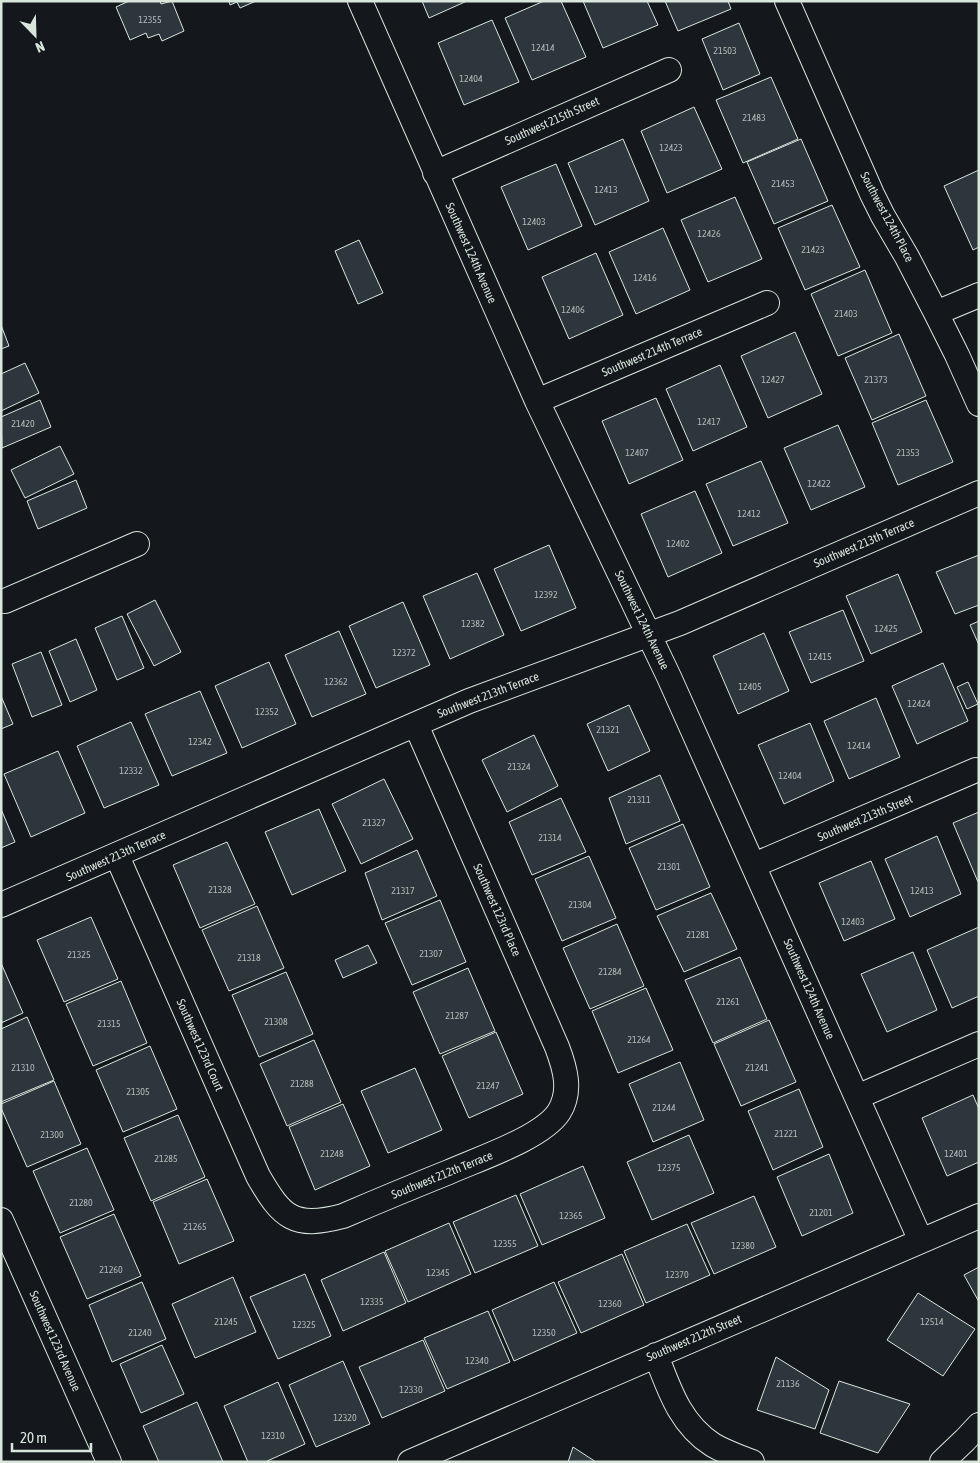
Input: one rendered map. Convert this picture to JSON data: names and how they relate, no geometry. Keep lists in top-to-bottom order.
{
  "streets": {
    "street": [
      "Southwest 215th Street",
      "Southwest 124th Place",
      "Southwest 124th Avenue",
      "Southwest 214th Terrace",
      "Southwest 213th Terrace",
      "Southwest 213th Street",
      "Southwest 123rd Place",
      "Southwest 123rd Court",
      "Southwest 212th Terrace",
      "Southwest 212th Street",
      "Southwest 123rd Avenue"
    ]
  },
  "crossings": [
    ["Southwest 215th Street", "Southwest 124th Avenue"],
    ["Southwest 124th Avenue", "Southwest 214th Terrace"],
    ["Southwest 124th Avenue", "Southwest 213th Terrace"],
    ["Southwest 124th Avenue", "Southwest 213th Street"],
    ["Southwest 124th Avenue", "Southwest 212th Street"],
    ["Southwest 213th Terrace", "Southwest 123rd Place"],
    ["Southwest 213th Terrace", "Southwest 123rd Court"],
    ["Southwest 123rd Place", "Southwest 212th Terrace"],
    ["Southwest 123rd Court", "Southwest 212th Terrace"]
  ],
  "house_numbers": [
    "12355",
    "12414",
    "21503",
    "12404",
    "21483",
    "12423",
    "21453",
    "12413",
    "12403",
    "12426",
    "21423",
    "12416",
    "12406",
    "21403",
    "12427",
    "21373",
    "12417",
    "21420",
    "12407",
    "21353",
    "12422",
    "12412",
    "12402",
    "12392",
    "12382",
    "12425",
    "12372",
    "12415",
    "12362",
    "12405",
    "12424",
    "12352",
    "21321",
    "12342",
    "12414",
    "21324",
    "12332",
    "12404",
    "21311",
    "21327",
    "21314",
    "21301",
    "21328",
    "21317",
    "12413",
    "21304",
    "12403",
    "21281",
    "21307",
    "21325",
    "21318",
    "21284",
    "21261",
    "21287",
    "21308",
    "21315",
    "21264",
    "21310",
    "21241",
    "21288",
    "21247",
    "21305",
    "21244",
    "21221",
    "21300",
    "21248",
    "12401",
    "21285",
    "12375",
    "21280",
    "21201",
    "12365",
    "21265",
    "12355",
    "12380",
    "21260",
    "12345",
    "12370",
    "12335",
    "12360",
    "21245",
    "12514",
    "12325",
    "21240",
    "12350",
    "12340",
    "21136",
    "12330",
    "12320",
    "12310"
  ],
  "scale_bar": "20 m",
  "north": "bottom right"
}
